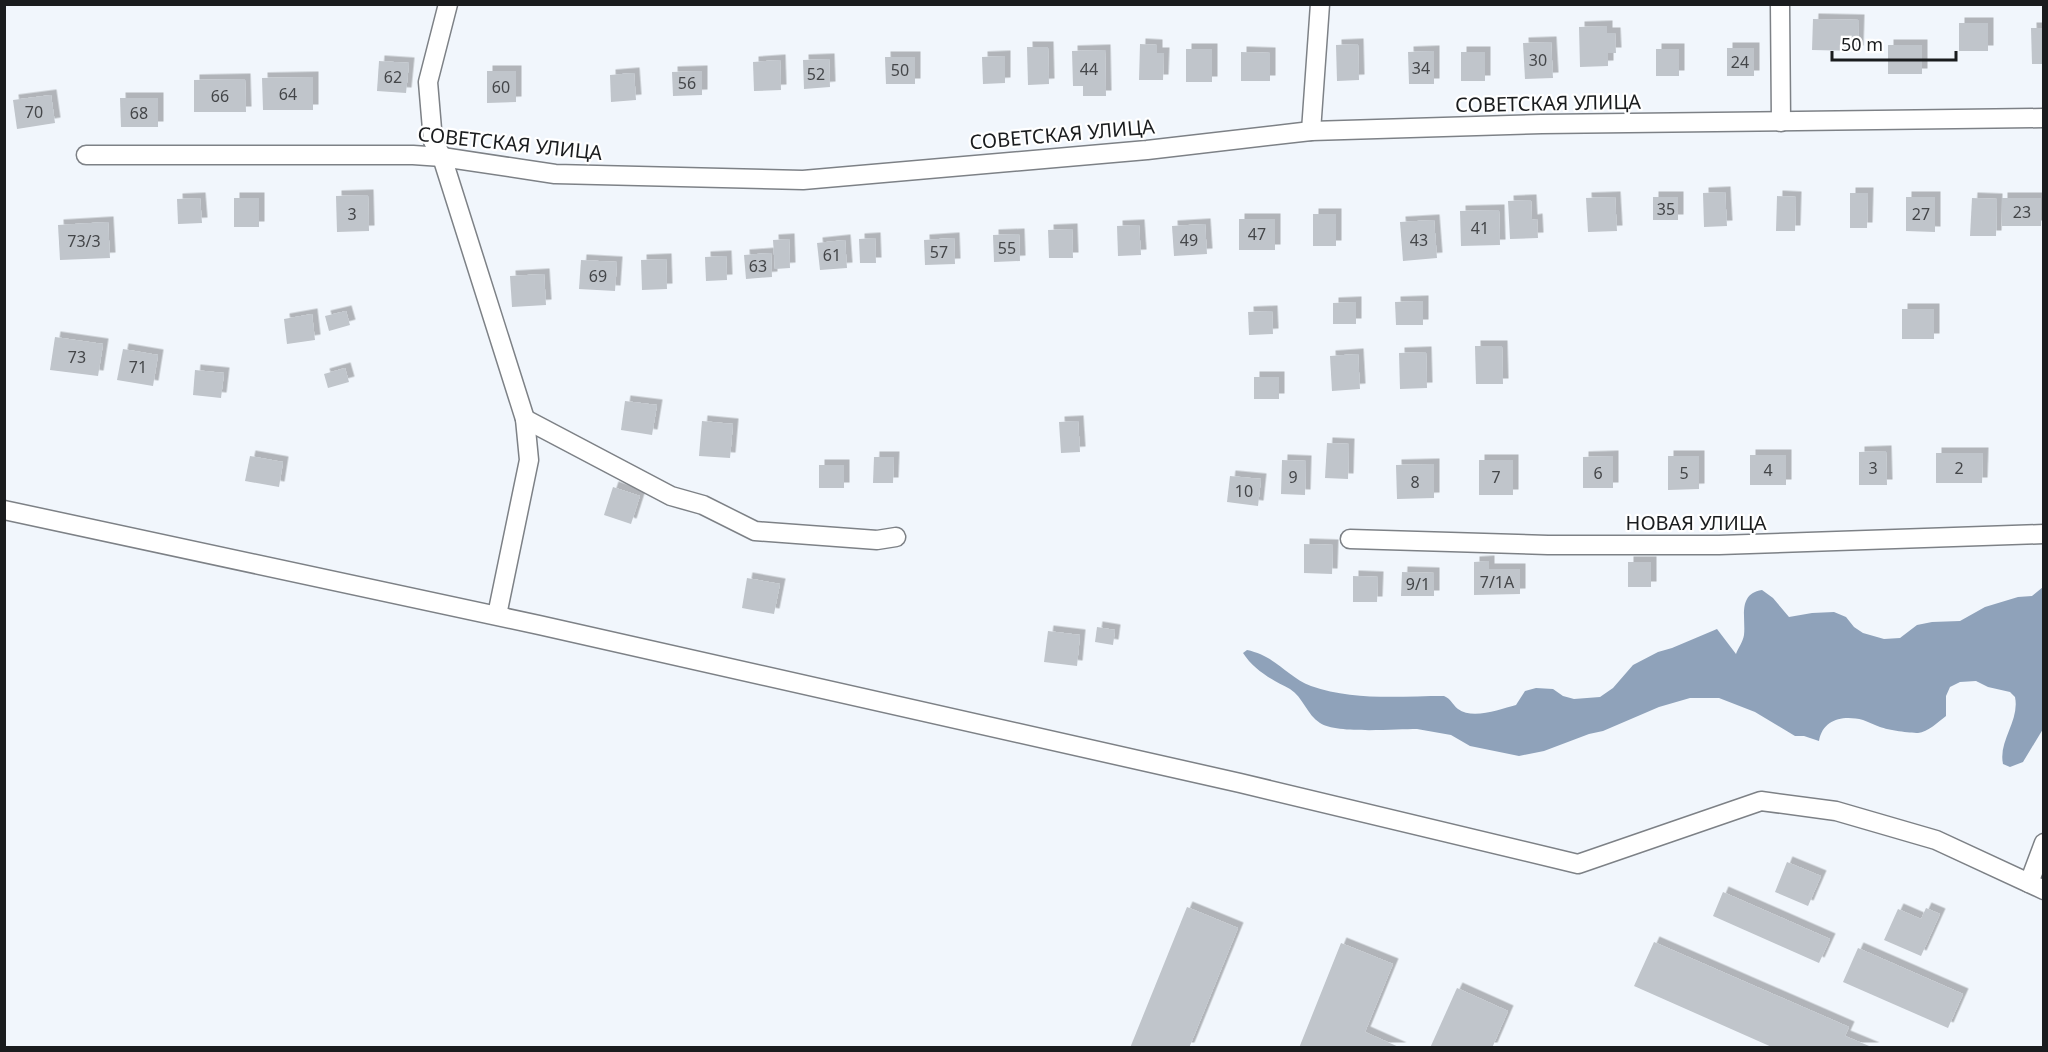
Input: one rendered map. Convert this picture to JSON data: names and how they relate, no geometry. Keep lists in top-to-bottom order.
{
  "streets": {
    "street": ["СОВЕТСКАЯ УЛИЦА", "НОВАЯ УЛИЦА"]
  },
  "house_numbers": [
    "30",
    "24",
    "34",
    "44",
    "50",
    "52",
    "62",
    "56",
    "60",
    "64",
    "66",
    "70",
    "68",
    "35",
    "23",
    "3",
    "27",
    "41",
    "47",
    "49",
    "43",
    "73/3",
    "55",
    "57",
    "61",
    "63",
    "69",
    "73",
    "71",
    "3",
    "2",
    "4",
    "6",
    "5",
    "9",
    "7",
    "8",
    "10",
    "7/1А",
    "9/1"
  ],
  "scale_bar": "50 m"
}
